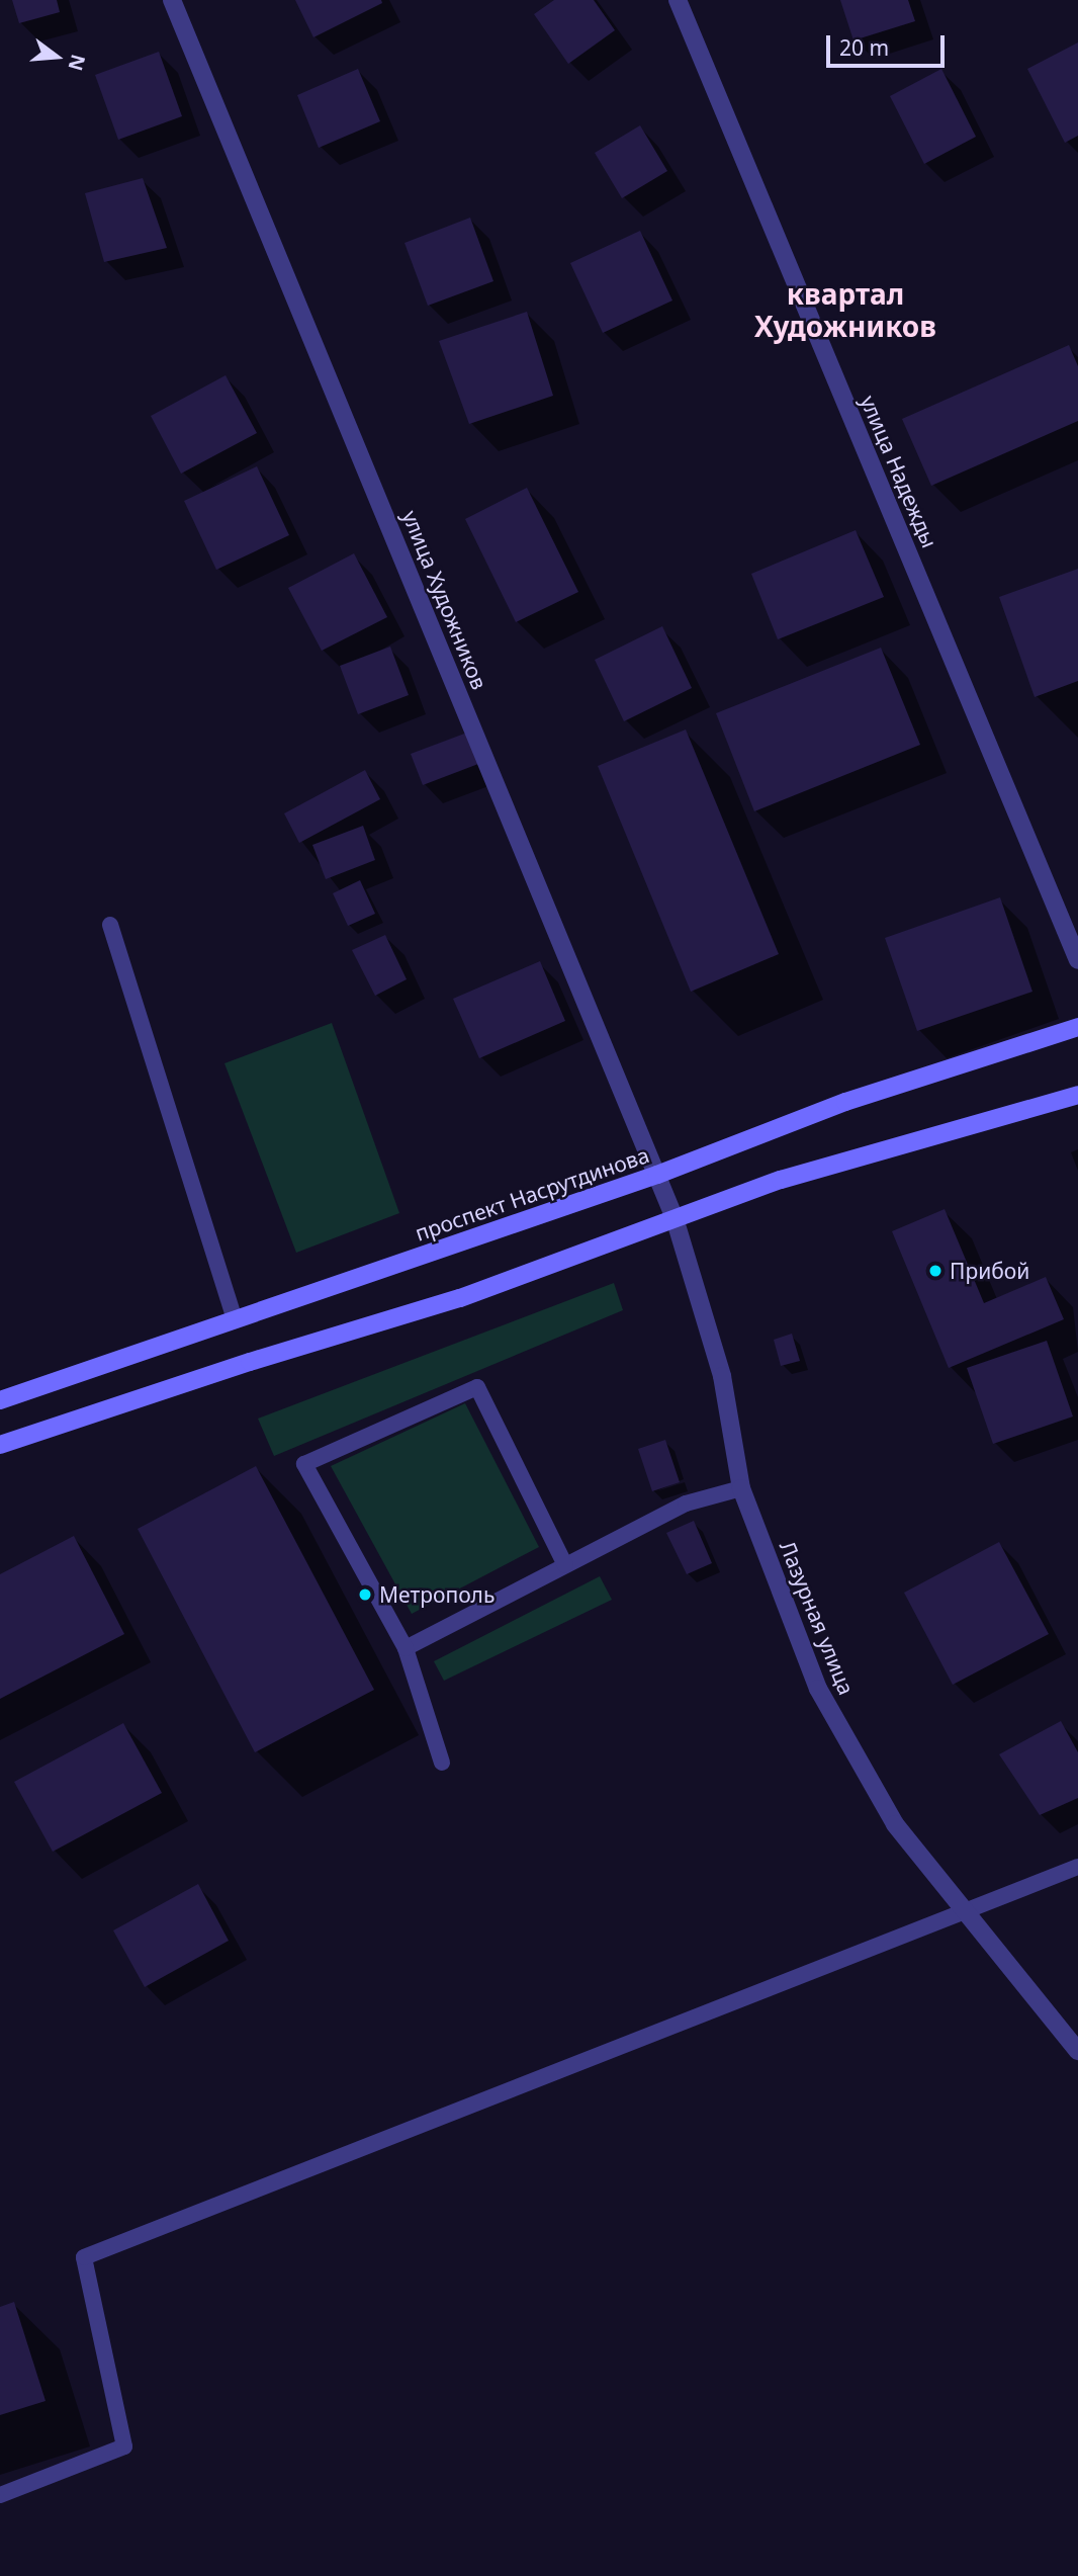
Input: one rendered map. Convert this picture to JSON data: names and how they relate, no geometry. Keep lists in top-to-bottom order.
{
  "streets": {
    "main road": ["проспект Насрутдинова"],
    "street": ["улица Надежды", "улица Художников", "Лазурная улица"]
  },
  "crossings": [
    ["улица Художников", "проспект Насрутдинова"],
    ["улица Художников", "Лазурная улица"]
  ],
  "districts": ["квартал Художников"],
  "places": ["Прибой", "Метрополь"],
  "scale_bar": "20 m",
  "north": "right"
}
